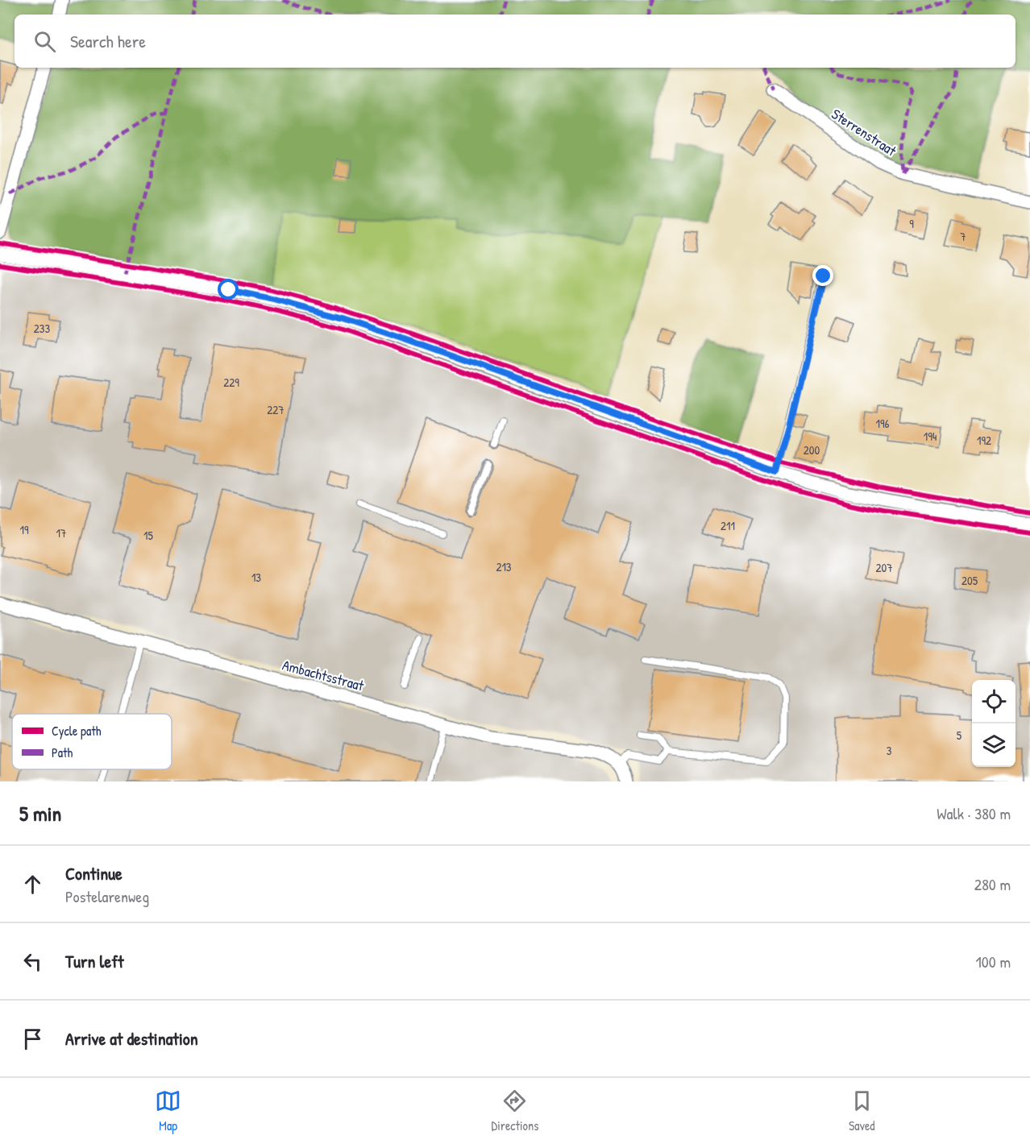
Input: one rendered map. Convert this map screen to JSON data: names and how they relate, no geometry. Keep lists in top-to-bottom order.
{
  "streets": {
    "street": ["Sterrenstraat", "Ambachtsstraat"]
  },
  "house_numbers": [
    "9",
    "7",
    "233",
    "229",
    "227",
    "196",
    "194",
    "192",
    "200",
    "211",
    "19",
    "17",
    "15",
    "213",
    "207",
    "13",
    "205",
    "5",
    "3"
  ],
  "legend": ["Cycle path", "Path"],
  "page": {
    "search": "Search here",
    "heading": ["5 min", "Walk · 380 m"],
    "list": [
      ["Continue", "Postelarenweg", "280 m"],
      ["Turn left", "100 m"],
      "Arrive at destination"
    ],
    "nav": ["Map", "Directions", "Saved"]
  }
}
